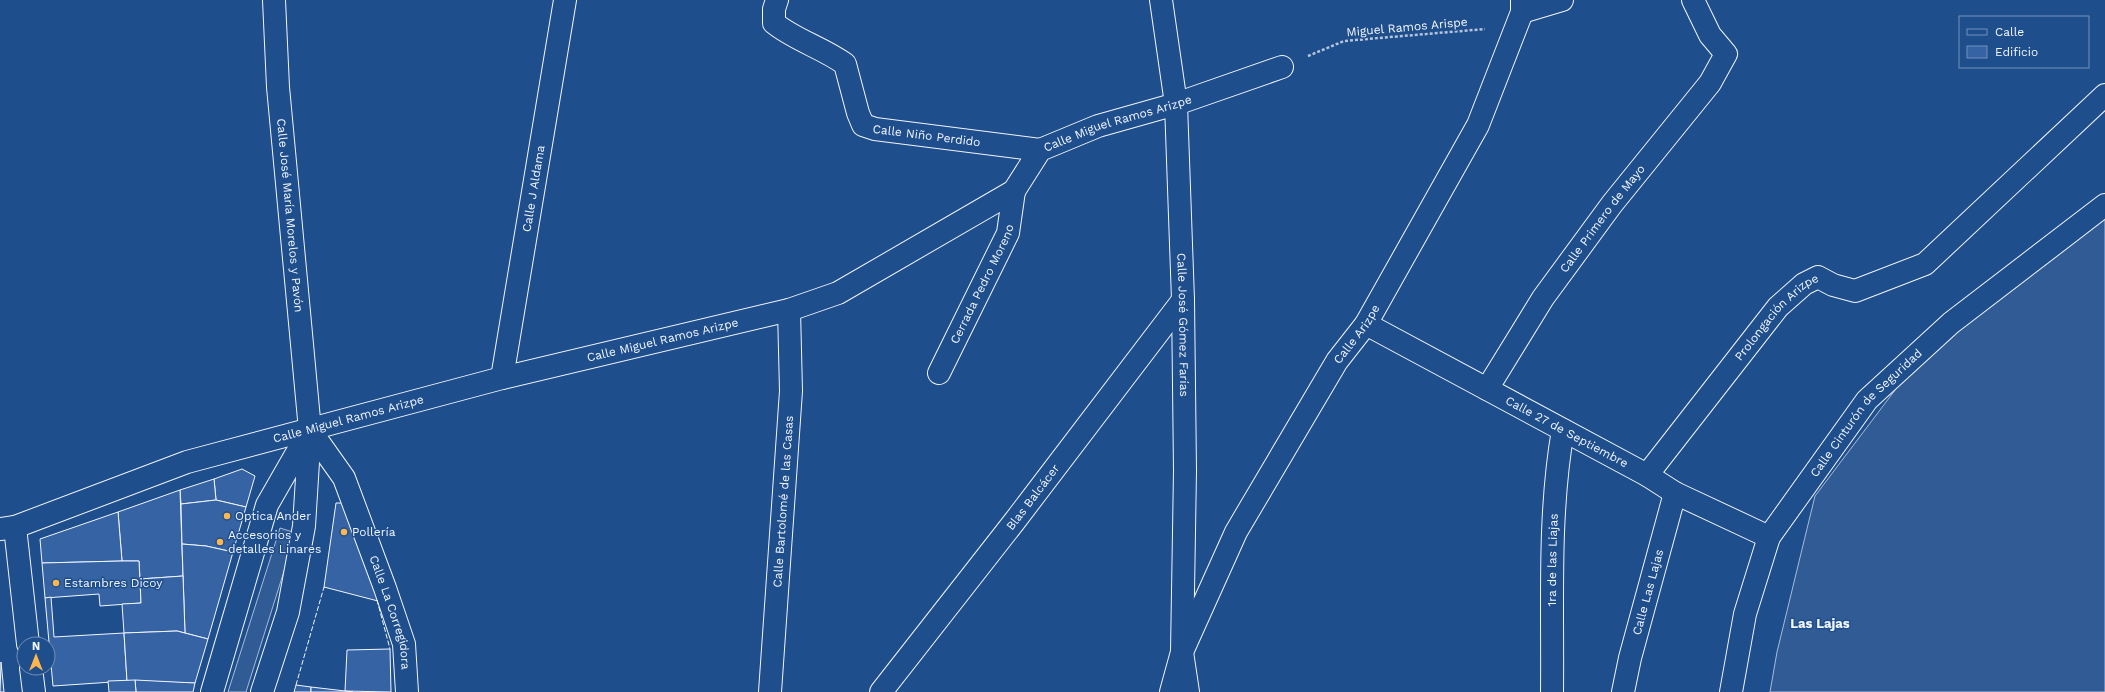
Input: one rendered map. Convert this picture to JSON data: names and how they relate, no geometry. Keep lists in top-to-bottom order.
{
  "streets": {
    "street": [
      "Calle Miguel Ramos Arizpe",
      "Calle Niño Perdido",
      "Calle J Aldama",
      "Calle José María Morelos y Pavón",
      "Calle Primero de Mayo",
      "Cerrada Pedro Moreno",
      "Prolongación Arizpe",
      "Calle José Gómez Farías",
      "Calle Arizpe",
      "Calle Cinturón de Seguridad",
      "Calle 27 de Septiembre",
      "Blas Balcácer",
      "Calle Bartolomé de las Casas",
      "1ra de las Liajas",
      "Calle Las Lajas",
      "Calle La Corregidora"
    ],
    "path": ["Miguel Ramos Arispe"]
  },
  "crossings": [
    ["Miguel Ramos Arispe", "Calle Miguel Ramos Arizpe"],
    ["Miguel Ramos Arispe", "Calle Arizpe"],
    ["Calle Miguel Ramos Arizpe", "Calle Niño Perdido"],
    ["Calle Miguel Ramos Arizpe", "Calle J Aldama"],
    ["Calle Miguel Ramos Arizpe", "Calle José María Morelos y Pavón"],
    ["Calle Miguel Ramos Arizpe", "Cerrada Pedro Moreno"],
    ["Calle Miguel Ramos Arizpe", "Calle José Gómez Farías"],
    ["Calle Miguel Ramos Arizpe", "Calle Bartolomé de las Casas"],
    ["Calle Miguel Ramos Arizpe", "Calle La Corregidora"],
    ["Calle José María Morelos y Pavón", "Calle La Corregidora"],
    ["Calle Primero de Mayo", "Calle 27 de Septiembre"],
    ["Prolongación Arizpe", "Calle 27 de Septiembre"],
    ["Calle José Gómez Farías", "Calle Arizpe"],
    ["Calle José Gómez Farías", "Blas Balcácer"],
    ["Calle Arizpe", "Calle 27 de Septiembre"],
    ["Calle Cinturón de Seguridad", "Calle 27 de Septiembre"],
    ["Calle 27 de Septiembre", "1ra de las Liajas"],
    ["Calle 27 de Septiembre", "Calle Las Lajas"]
  ],
  "districts": ["Las Lajas"],
  "places": [
    "Optica Ander",
    "Pollería",
    "Accesorios y detalles Linares",
    "Estambres Dicoy"
  ],
  "legend": ["Calle", "Edificio"],
  "north": "top"
}
